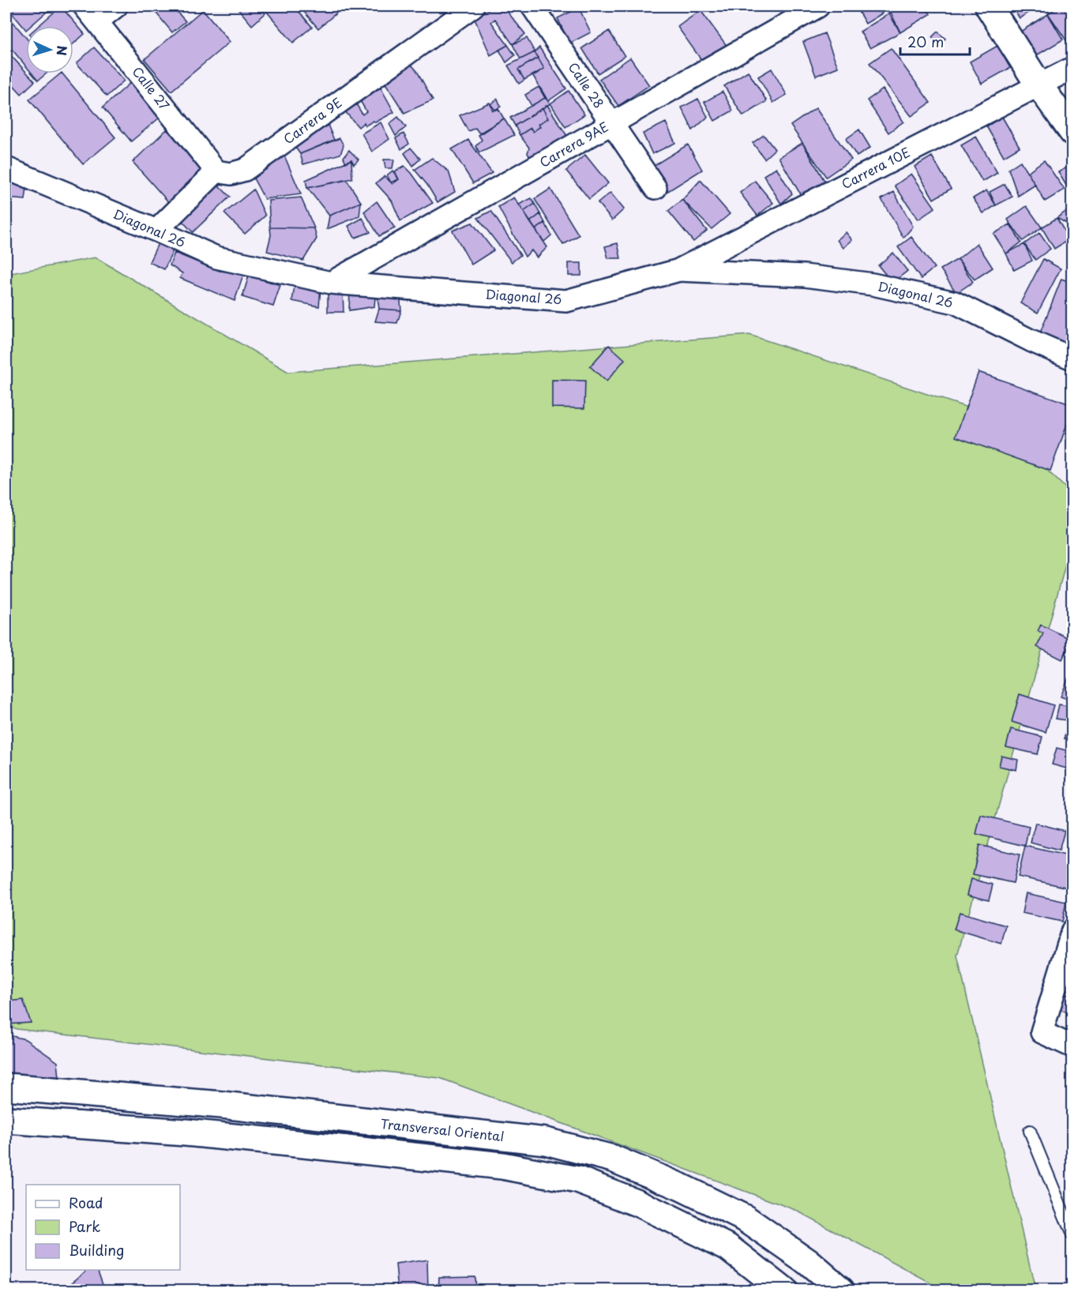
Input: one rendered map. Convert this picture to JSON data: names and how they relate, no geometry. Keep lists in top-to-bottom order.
{
  "streets": {
    "main road": ["Transversal Oriental"],
    "street": [
      "Calle 28",
      "Calle 27",
      "Carrera 9E",
      "Carrera 9AE",
      "Carrera 10E",
      "Diagonal 26"
    ]
  },
  "crossings": [
    ["Calle 28", "Carrera 9AE"],
    ["Calle 27", "Carrera 9E"],
    ["Carrera 9AE", "Diagonal 26"],
    ["Carrera 10E", "Diagonal 26"]
  ],
  "legend": ["Road", "Park", "Building"],
  "scale_bar": "20 m",
  "north": "right"
}
